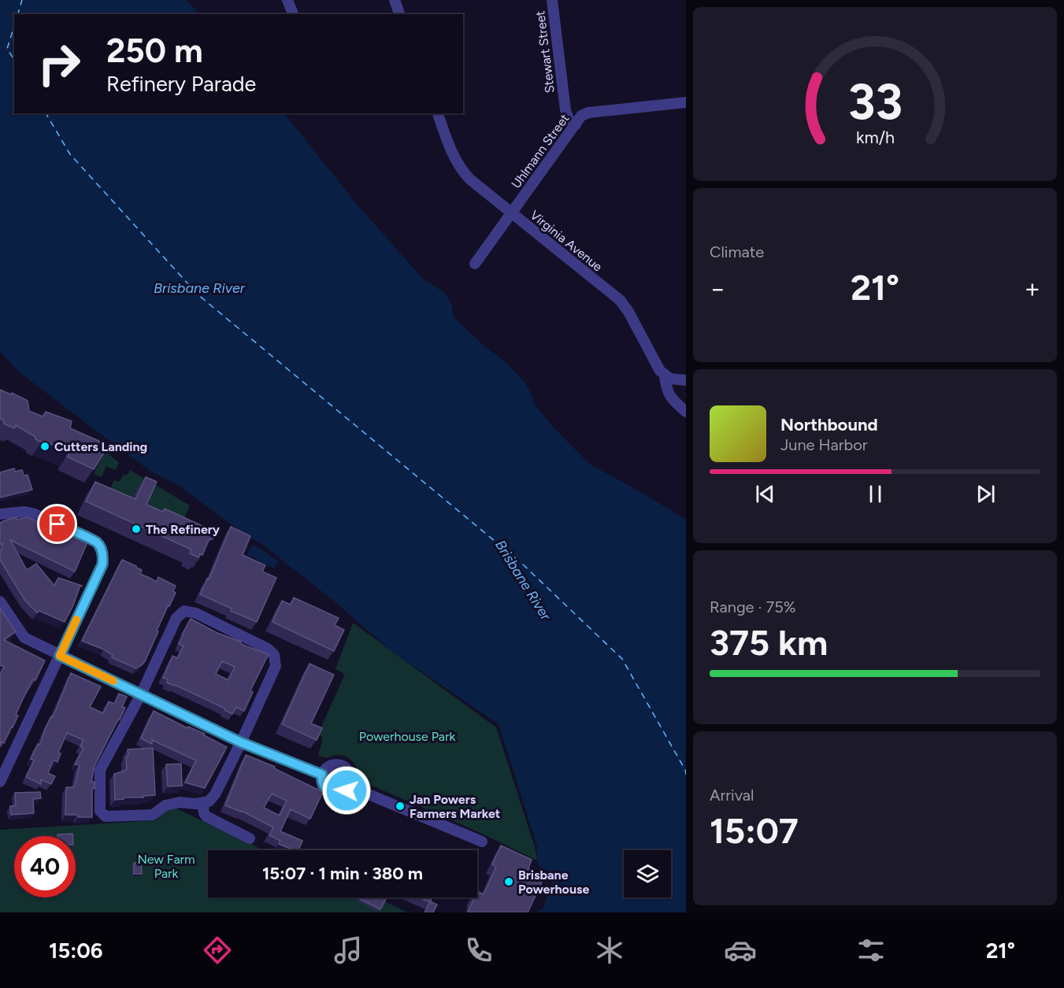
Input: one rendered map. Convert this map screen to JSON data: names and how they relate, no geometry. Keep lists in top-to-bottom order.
{
  "streets": {
    "street": ["Stewart Street", "Uhlmann Street", "Virginia Avenue"]
  },
  "crossings": [
    ["Stewart Street", "Uhlmann Street"],
    ["Uhlmann Street", "Virginia Avenue"]
  ],
  "water": ["Brisbane River"],
  "parks": ["Powerhouse Park", "New Farm Park"],
  "places": [
    "Cutters Landing",
    "The Refinery",
    "Jan Powers Farmers Market",
    "Brisbane Powerhouse"
  ],
  "page": {
    "turn": ["250 m", "Refinery Parade"],
    "tile": [
      "Climate",
      ["Range · 75%", "375 km"],
      ["Arrival", "15:07"]
    ],
    "heat": ["−", "21°", "+"],
    "song": ["Northbound", "June Harbor"],
    "limit": "40",
    "trip": "15:07 · 1 min · 380 m",
    "tabs": ["15:06", "21°"],
    "gauge": ["33", "km/h"]
  }
}
